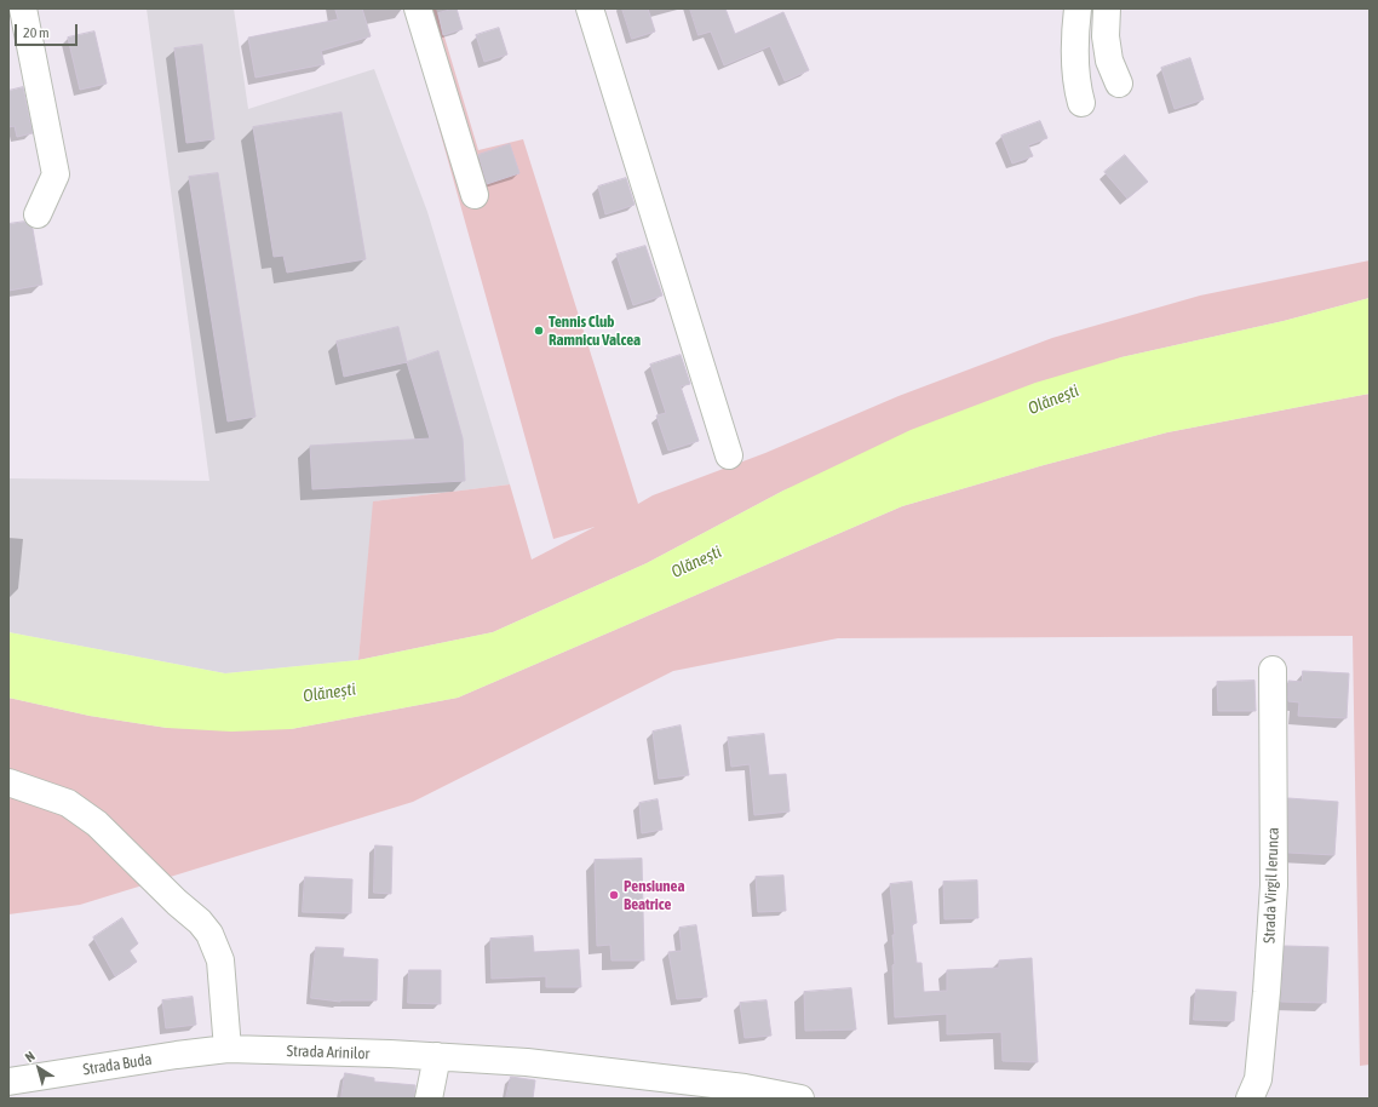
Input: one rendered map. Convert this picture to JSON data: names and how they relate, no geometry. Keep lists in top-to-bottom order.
{
  "streets": {
    "street": ["Strada Virgil Ierunca", "Strada Arinilor", "Strada Buda"]
  },
  "crossings": [
    ["Strada Arinilor", "Strada Buda"]
  ],
  "water": ["Olănești"],
  "places": ["Tennis Club Ramnicu Valcea", "Pensiunea Beatrice"],
  "scale_bar": "20 m",
  "north": "top left"
}
